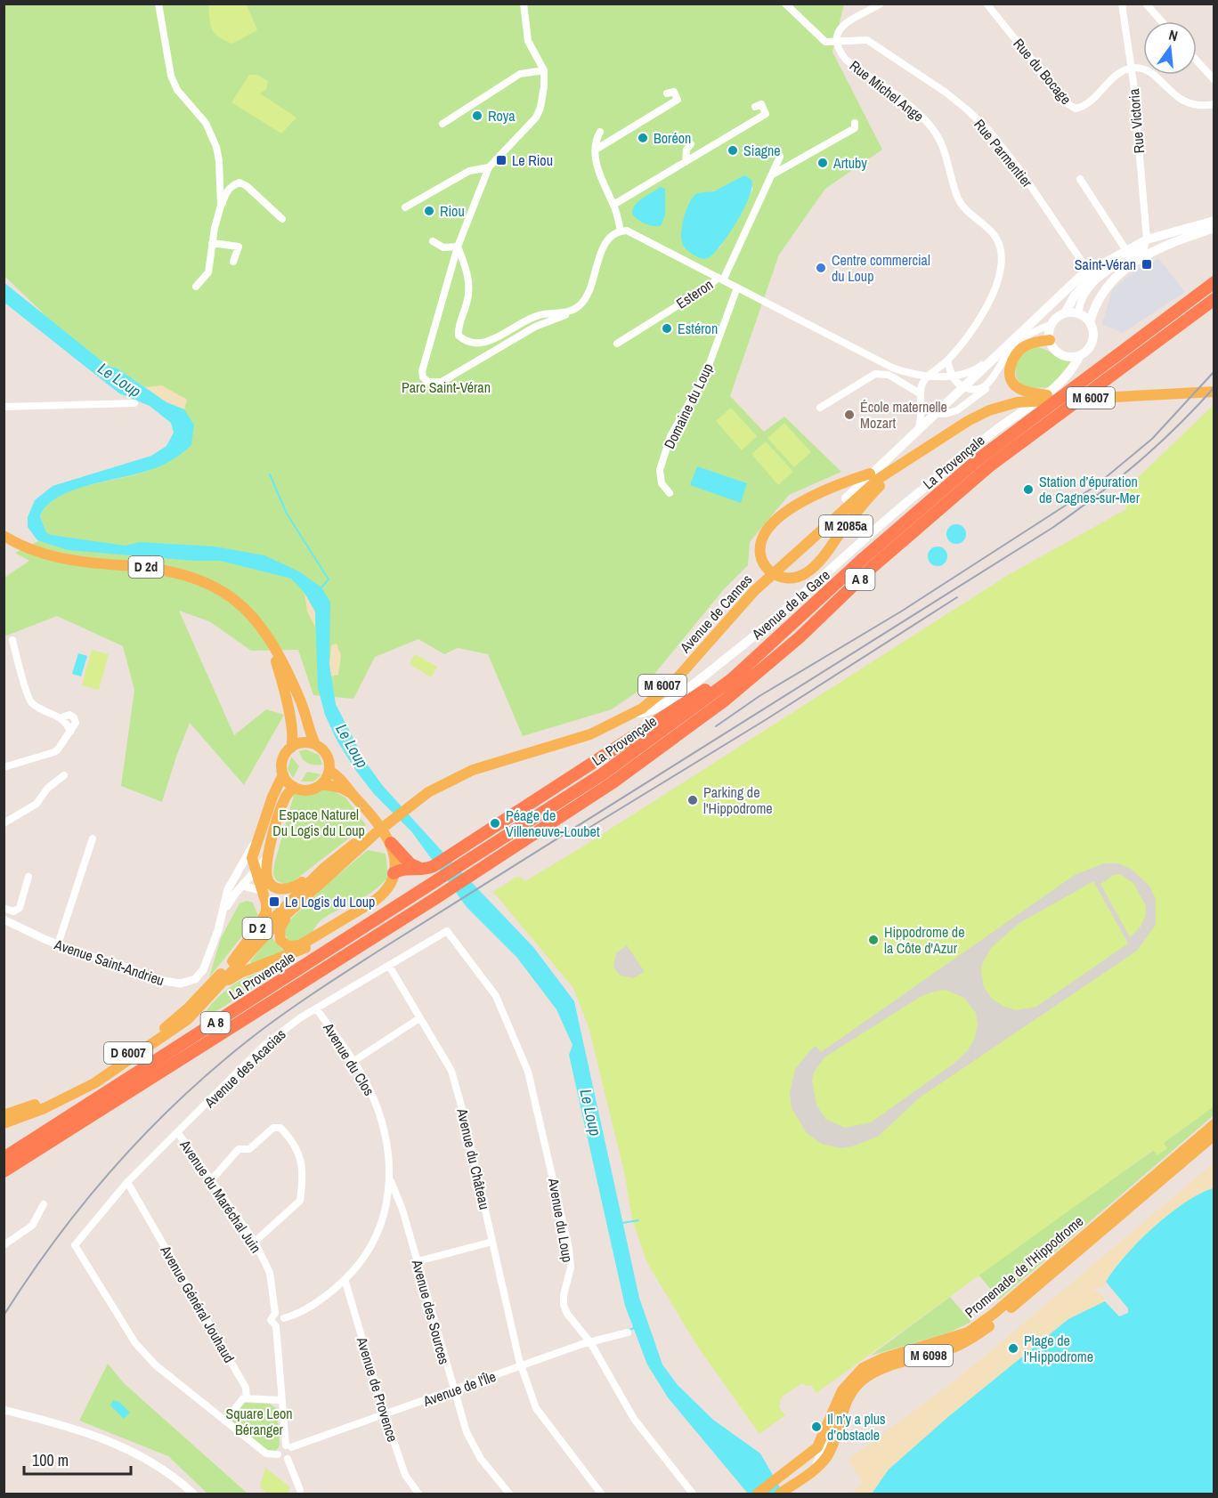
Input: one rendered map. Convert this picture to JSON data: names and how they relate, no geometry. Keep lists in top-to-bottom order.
{
  "streets": {
    "highway": ["La Provençale", "A 8"],
    "main road": [
      "M 6007",
      "M 2085a",
      "D 2d",
      "Avenue de la Gare",
      "Avenue de Cannes",
      "D 2",
      "D 6007",
      "Promenade de l'Hippodrome",
      "M 6098"
    ],
    "street": [
      "Rue du Bocage",
      "Rue Michel Ange",
      "Rue Victoria",
      "Rue Parmentier",
      "Esteron",
      "Domaine du Loup",
      "Avenue Saint-Andrieu",
      "Avenue du Clos",
      "Avenue des Acacias",
      "Avenue du Château",
      "Avenue du Maréchal Juin",
      "Avenue du Loup",
      "Avenue Général Jouhaud",
      "Avenue des Sources",
      "Avenue de l'Île",
      "Avenue de Provence"
    ]
  },
  "crossings": [
    ["Rue du Bocage", "Rue Victoria"],
    ["Rue Michel Ange", "Rue Parmentier"],
    ["Rue Victoria", "M 2085a"],
    ["Rue Parmentier", "M 2085a"],
    ["M 2085a", "Avenue de Cannes"],
    ["D 2d", "D 2"],
    ["Avenue de la Gare", "Avenue de Cannes"],
    ["Avenue de Cannes", "D 2"],
    ["Avenue de Cannes", "D 6007"],
    ["D 2", "Avenue Saint-Andrieu"],
    ["D 2", "D 6007"],
    ["Avenue du Clos", "Avenue des Acacias"],
    ["Avenue du Clos", "Avenue du Maréchal Juin"],
    ["Avenue du Clos", "Avenue des Sources"],
    ["Avenue du Clos", "Avenue de Provence"],
    ["Avenue des Acacias", "Avenue du Château"],
    ["Avenue des Acacias", "Avenue du Maréchal Juin"],
    ["Avenue des Acacias", "Avenue du Loup"],
    ["Avenue des Acacias", "Avenue Général Jouhaud"],
    ["Avenue du Château", "Avenue de l'Île"],
    ["Avenue du Maréchal Juin", "Avenue de l'Île"],
    ["Avenue du Loup", "Avenue de l'Île"],
    ["Avenue des Sources", "Avenue de l'Île"],
    ["Avenue de l'Île", "Avenue de Provence"]
  ],
  "water": ["Le Loup"],
  "parks": ["Parc Saint-Véran", "Espace Naturel Du Logis du Loup", "Square Leon Béranger"],
  "places": {
    "other": [
      "Roya",
      "Boréon",
      "Siagne",
      "Artuby",
      "Riou",
      "Centre commercial du Loup",
      "Estéron",
      "École maternelle Mozart",
      "Station d’épuration de Cagnes-sur-Mer",
      "Parking de l'Hippodrome",
      "Péage de Villeneuve-Loubet",
      "Hippodrome de la Côte d'Azur",
      "Plage de l’Hippodrome",
      "Il n’y a plus d’obstacle"
    ],
    "transit": ["Le Riou", "Saint-Véran", "Le Logis du Loup"]
  },
  "scale_bar": "100 m",
  "north": "top"
}
